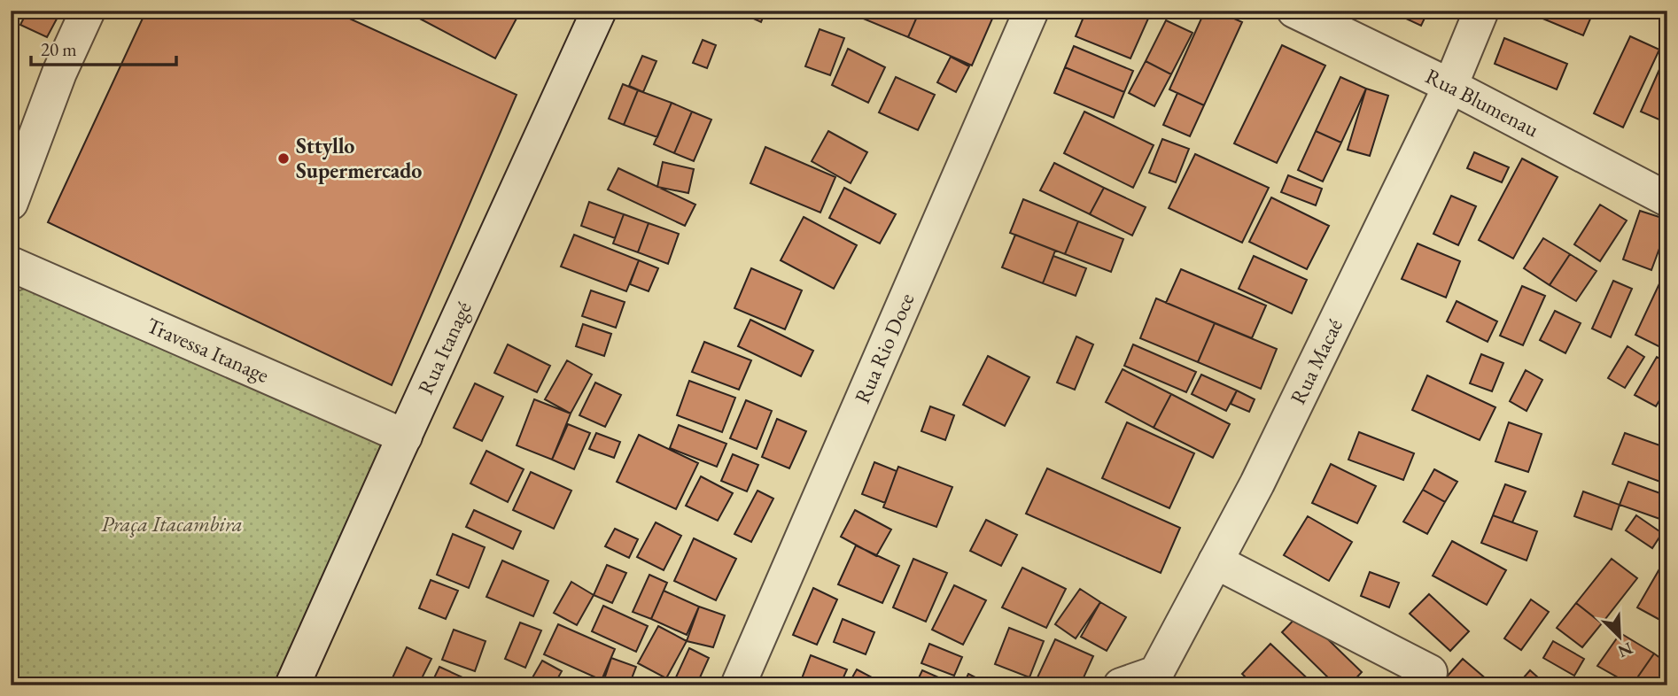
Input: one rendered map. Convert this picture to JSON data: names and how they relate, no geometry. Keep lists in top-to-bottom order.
{
  "streets": {
    "street": [
      "Rua Blumenau",
      "Rua Itanagé",
      "Rua Rio Doce",
      "Travessa Itanage",
      "Rua Macaé"
    ]
  },
  "crossings": [
    ["Rua Blumenau", "Rua Macaé"],
    ["Rua Itanagé", "Travessa Itanage"]
  ],
  "parks": ["Praça Itacambira"],
  "places": ["Sttyllo Supermercado"],
  "scale_bar": "20 m",
  "north": "bottom right"
}
